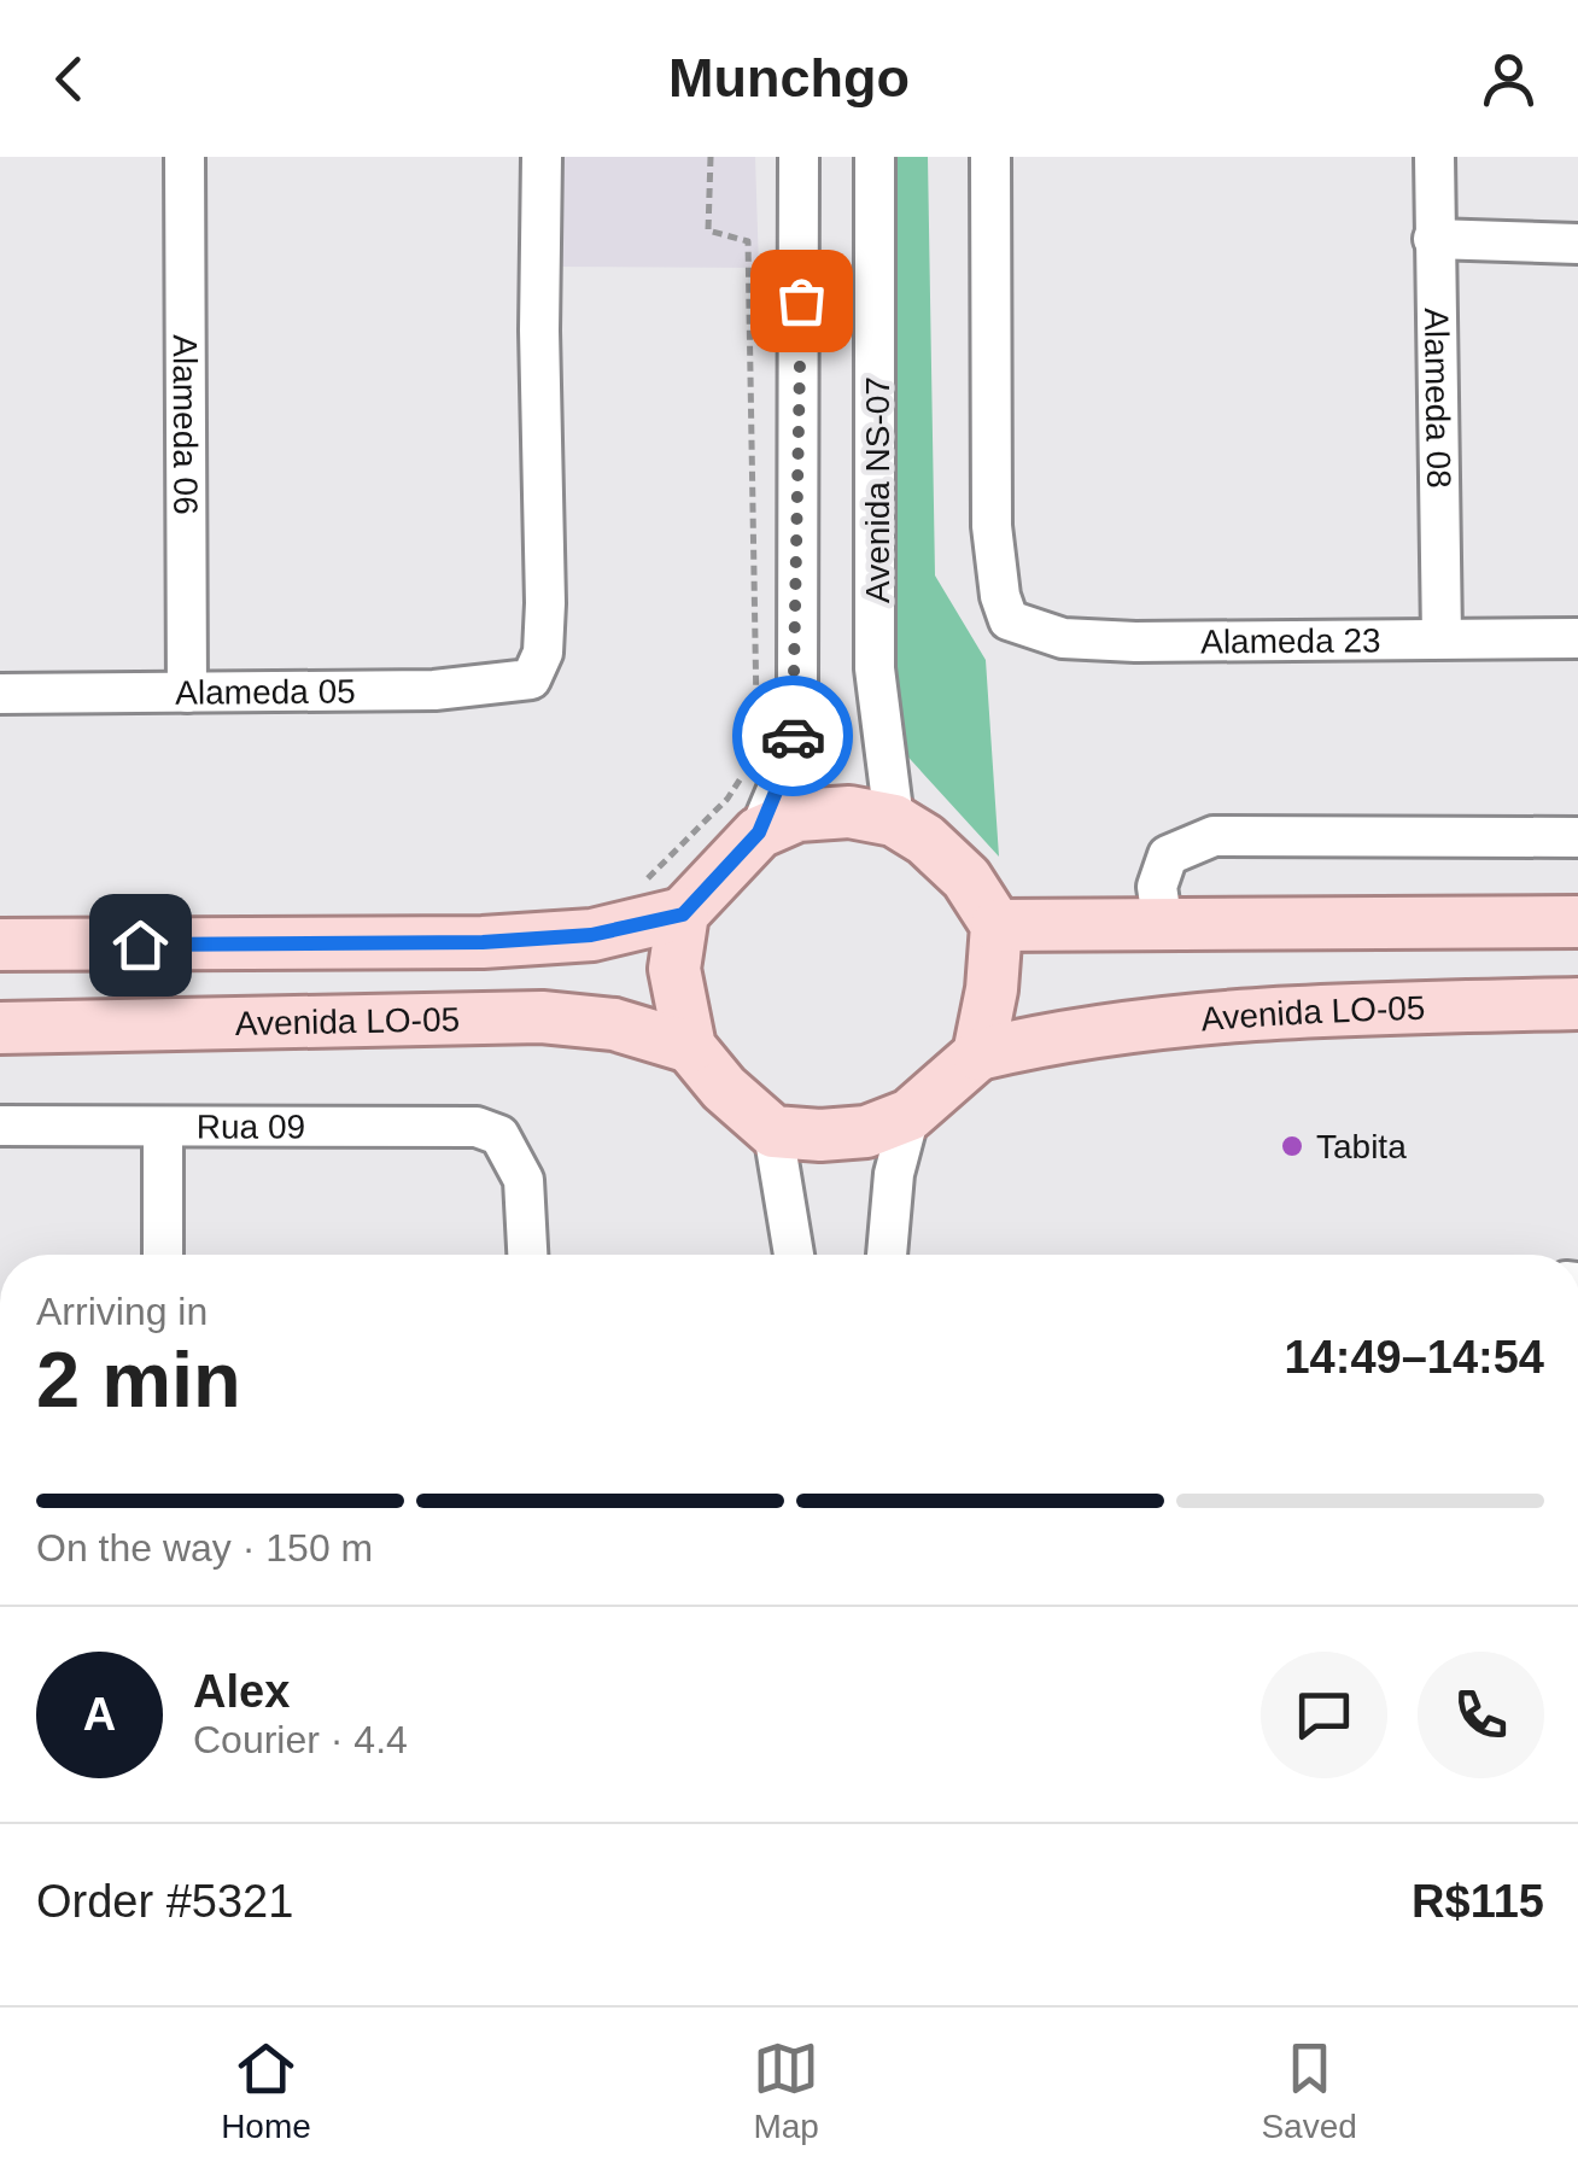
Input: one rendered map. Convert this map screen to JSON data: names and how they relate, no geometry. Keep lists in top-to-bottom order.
{
  "streets": {
    "main road": ["Avenida LO-05"],
    "street": [
      "Alameda 08",
      "Alameda 06",
      "Avenida NS-07",
      "Alameda 23",
      "Alameda 05",
      "Rua 09"
    ]
  },
  "crossings": [
    ["Alameda 08", "Alameda 23"],
    ["Alameda 06", "Alameda 05"],
    ["Avenida NS-07", "Avenida LO-05"]
  ],
  "places": ["Tabita"],
  "page": {
    "header": "Munchgo",
    "heading": ["2 min", "Arriving in", "14:49–14:54"],
    "panel": [
      "Alex",
      "Courier · 4.4",
      "Order #5321",
      "R$115"
    ],
    "bar": "On the way · 150 m",
    "round": "A",
    "tabs": ["Home", "Map", "Saved"]
  }
}
